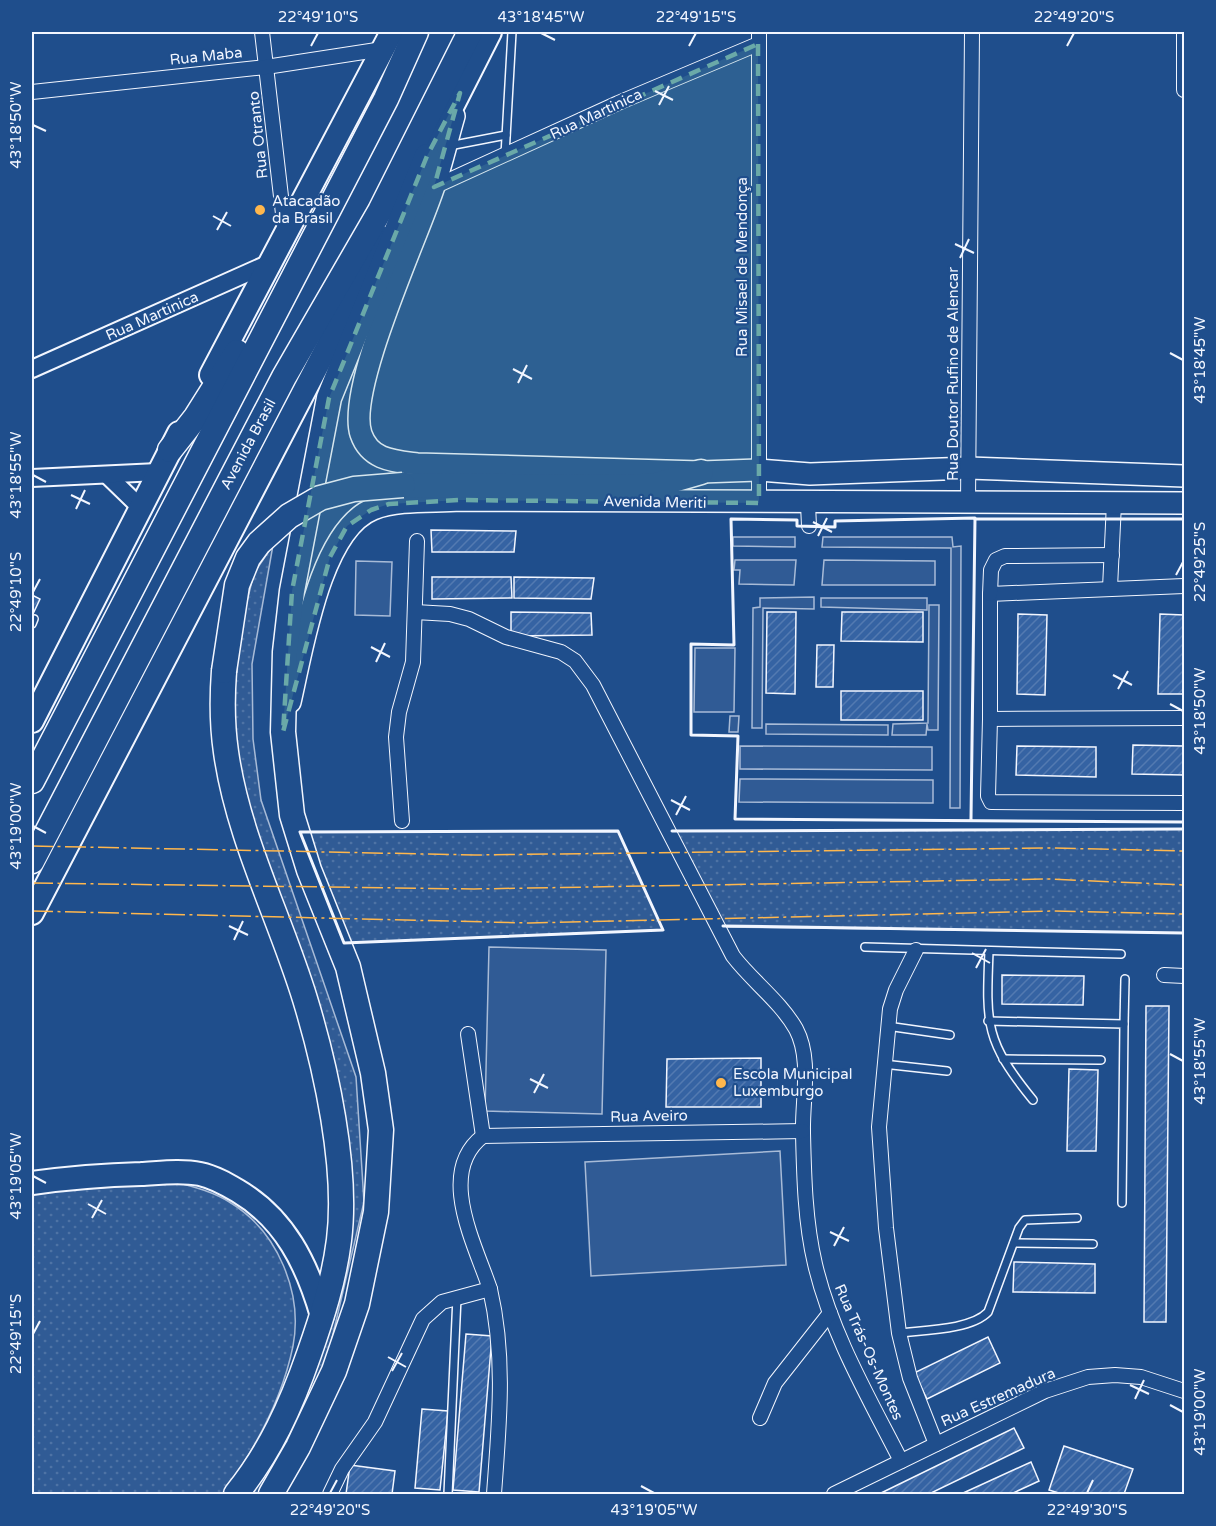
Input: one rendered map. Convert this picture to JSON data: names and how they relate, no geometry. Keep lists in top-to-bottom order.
{
  "streets": {
    "highway": ["Avenida Brasil"],
    "main road": ["Avenida Meriti"],
    "street": [
      "Rua Maba",
      "Rua Martinica",
      "Rua Otranto",
      "Rua Misael de Mendonça",
      "Rua Doutor Rufino de Alencar",
      "Rua Aveiro",
      "Rua Trás-Os-Montes",
      "Rua Estremadura"
    ]
  },
  "crossings": [
    ["Rua Maba", "Rua Otranto"],
    ["Rua Martinica", "Rua Misael de Mendonça"],
    ["Rua Martinica", "Avenida Brasil"],
    ["Rua Misael de Mendonça", "Avenida Meriti"],
    ["Rua Doutor Rufino de Alencar", "Avenida Meriti"],
    ["Avenida Brasil", "Avenida Meriti"],
    ["Rua Aveiro", "Rua Trás-Os-Montes"],
    ["Rua Trás-Os-Montes", "Rua Estremadura"]
  ],
  "places": ["Atacadão da Brasil", "Escola Municipal Luxemburgo"],
  "coordinates": [
    "22°49'10\"S",
    "43°18'45\"W",
    "22°49'15\"S",
    "22°49'20\"S",
    "43°18'50\"W",
    "43°18'55\"W",
    "22°49'25\"S",
    "43°19'00\"W",
    "43°19'05\"W",
    "22°49'30\"S"
  ]
}
